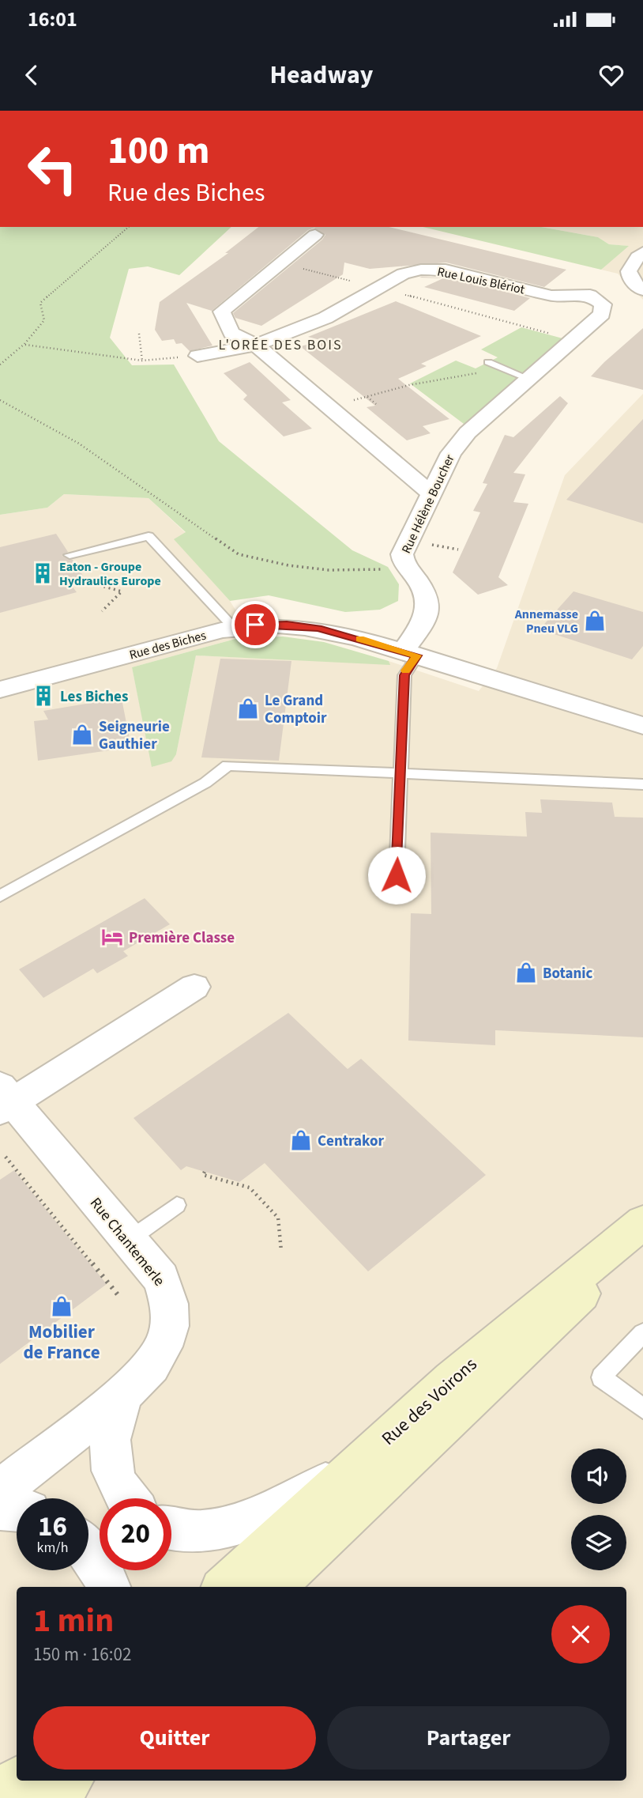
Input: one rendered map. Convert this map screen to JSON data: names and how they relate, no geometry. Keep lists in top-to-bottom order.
{
  "streets": {
    "street": [
      "Rue Louis Blériot",
      "Rue Hélène Boucher",
      "Rue des Biches",
      "Rue Chantemerle",
      "Rue des Voirons"
    ]
  },
  "crossings": [
    ["Rue Louis Blériot", "Rue Hélène Boucher"],
    ["Rue Hélène Boucher", "Rue des Biches"]
  ],
  "districts": ["L'ORÉE DES BOIS"],
  "places": {
    "building": ["Eaton - Groupe Hydraulics Europe", "Les Biches"],
    "shop": [
      "Annemasse Pneu VLG",
      "Le Grand Comptoir",
      "Seigneurie Gauthier",
      "Botanic",
      "Centrakor",
      "Mobilier de France"
    ],
    "hotel": ["Première Classe"]
  },
  "page": {
    "status": "16:01",
    "header": "Headway",
    "turn": ["100 m", "Rue des Biches"],
    "speed": "16 km/h",
    "limit": "20",
    "heading": ["1 min", "150 m · 16:02"],
    "buttons": ["Quitter", "Partager"]
  }
}
